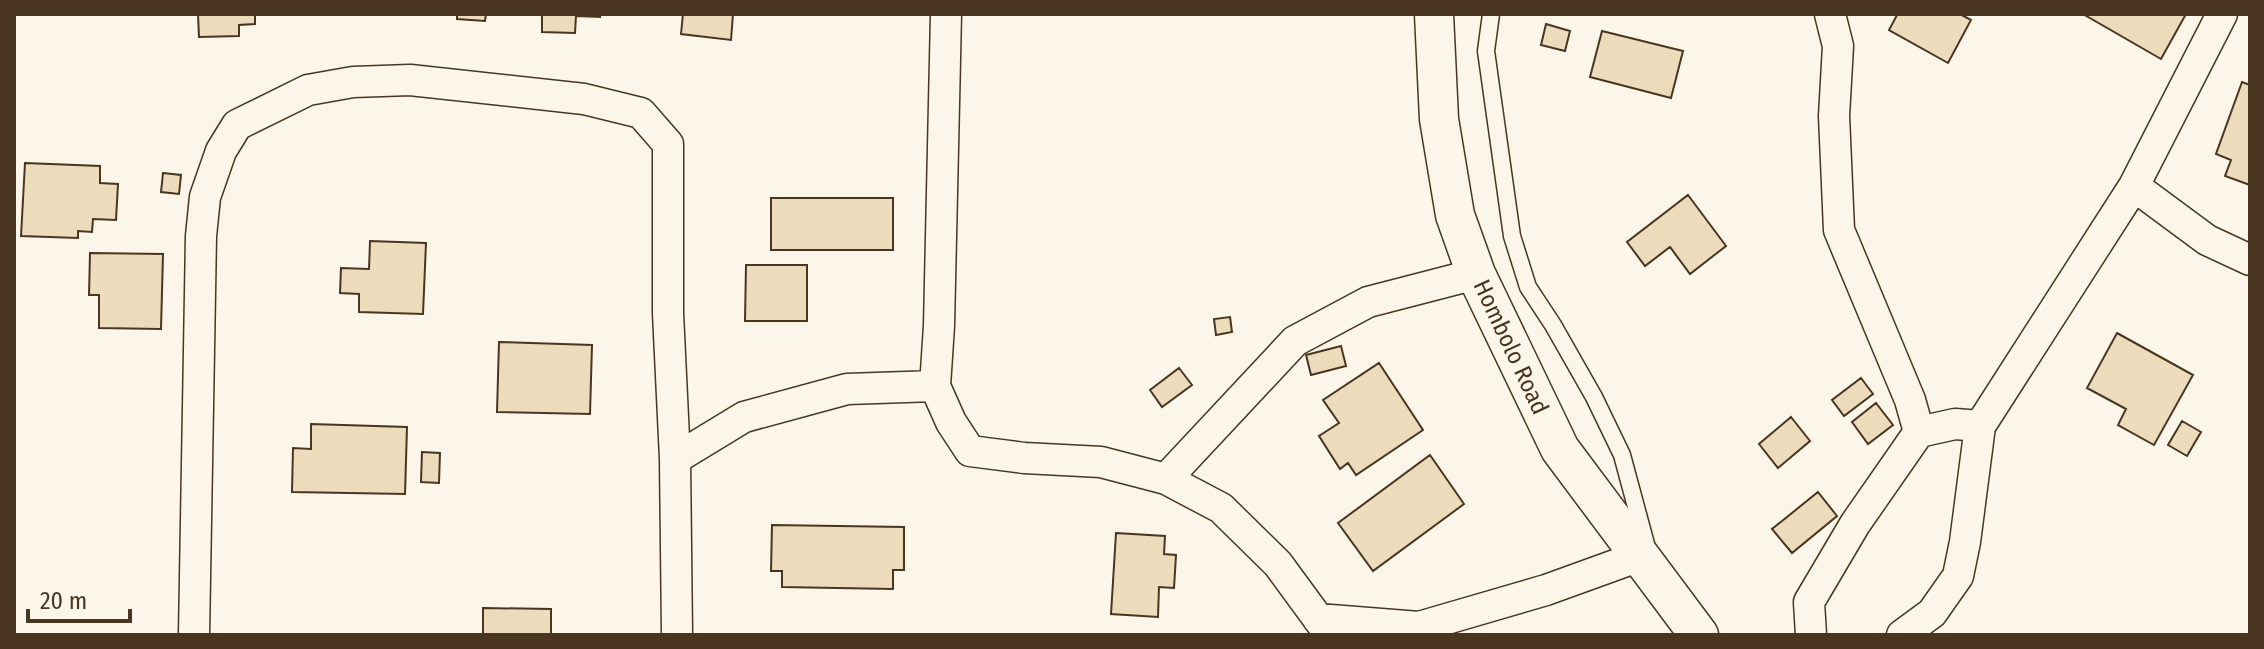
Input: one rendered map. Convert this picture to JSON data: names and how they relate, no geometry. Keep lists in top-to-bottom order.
{
  "streets": {
    "street": ["Hombolo Road"]
  },
  "scale_bar": "20 m"
}
